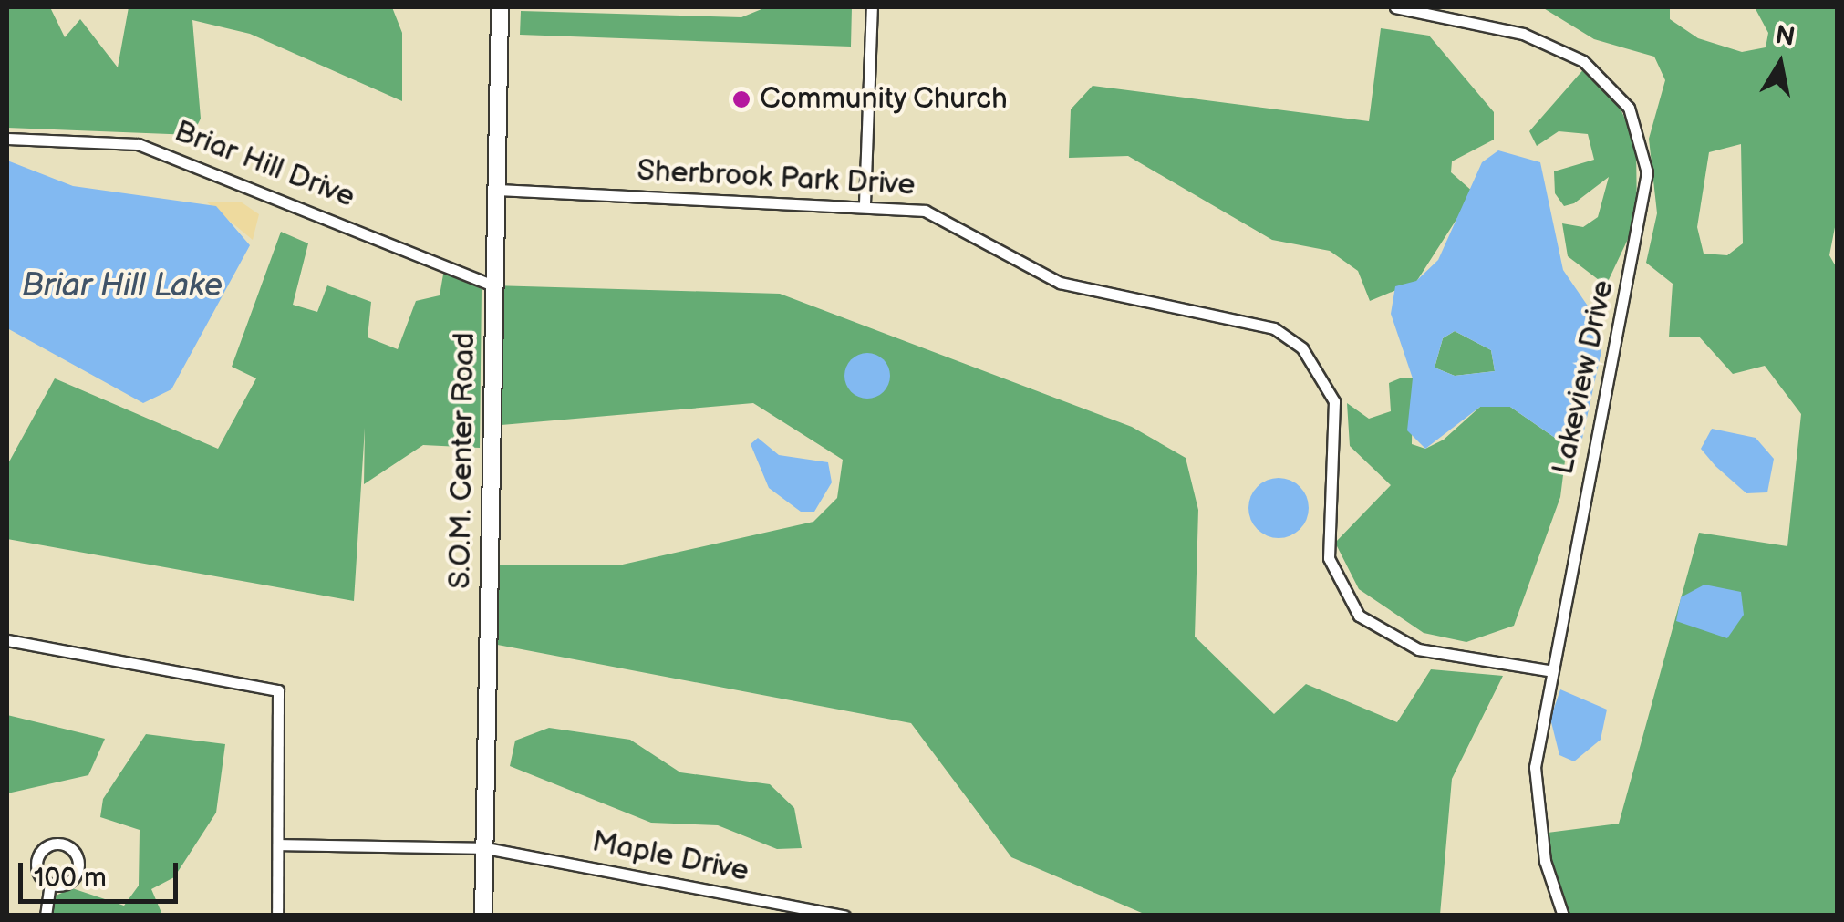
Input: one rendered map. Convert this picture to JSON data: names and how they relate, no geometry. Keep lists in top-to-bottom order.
{
  "streets": {
    "main road": ["S.O.M. Center Road"],
    "street": [
      "Briar Hill Drive",
      "Sherbrook Park Drive",
      "Lakeview Drive",
      "Maple Drive"
    ]
  },
  "crossings": [
    ["Briar Hill Drive", "S.O.M. Center Road"],
    ["Sherbrook Park Drive", "Lakeview Drive"],
    ["Sherbrook Park Drive", "S.O.M. Center Road"],
    ["S.O.M. Center Road", "Maple Drive"]
  ],
  "water": ["Briar Hill Lake"],
  "places": ["Community Church"],
  "scale_bar": "100 m",
  "north": "top"
}
